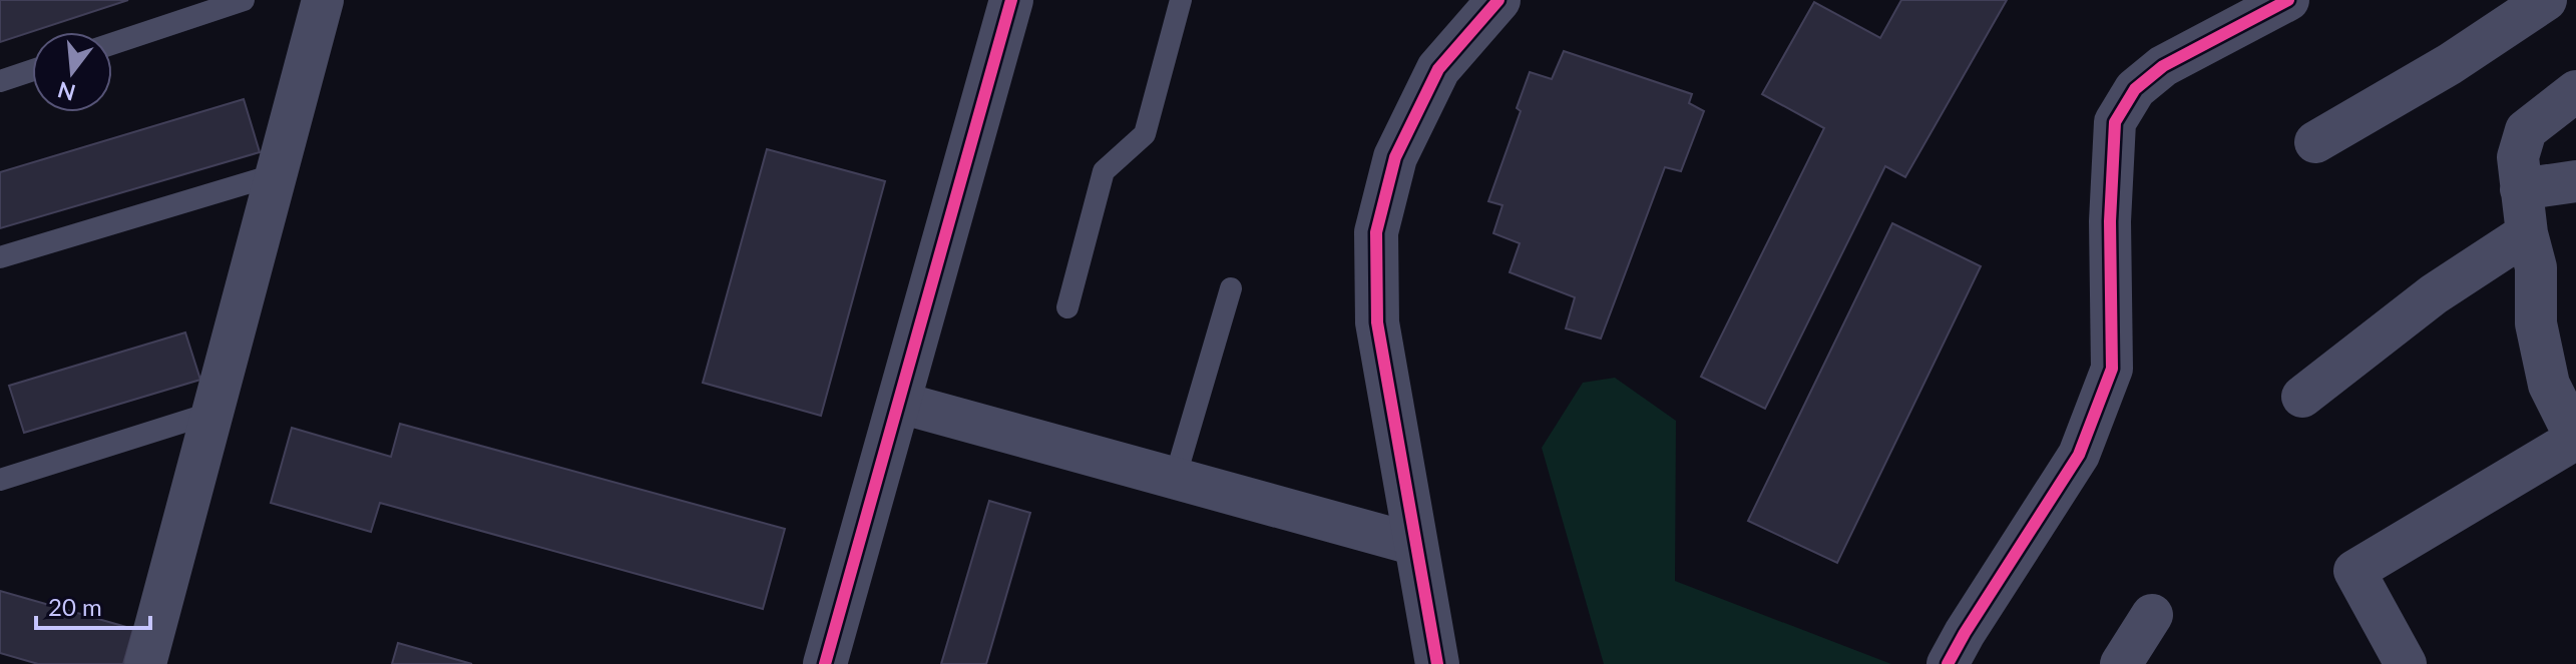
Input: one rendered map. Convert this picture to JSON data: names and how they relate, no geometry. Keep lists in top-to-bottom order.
{
  "scale_bar": "20 m",
  "north": "bottom"
}
